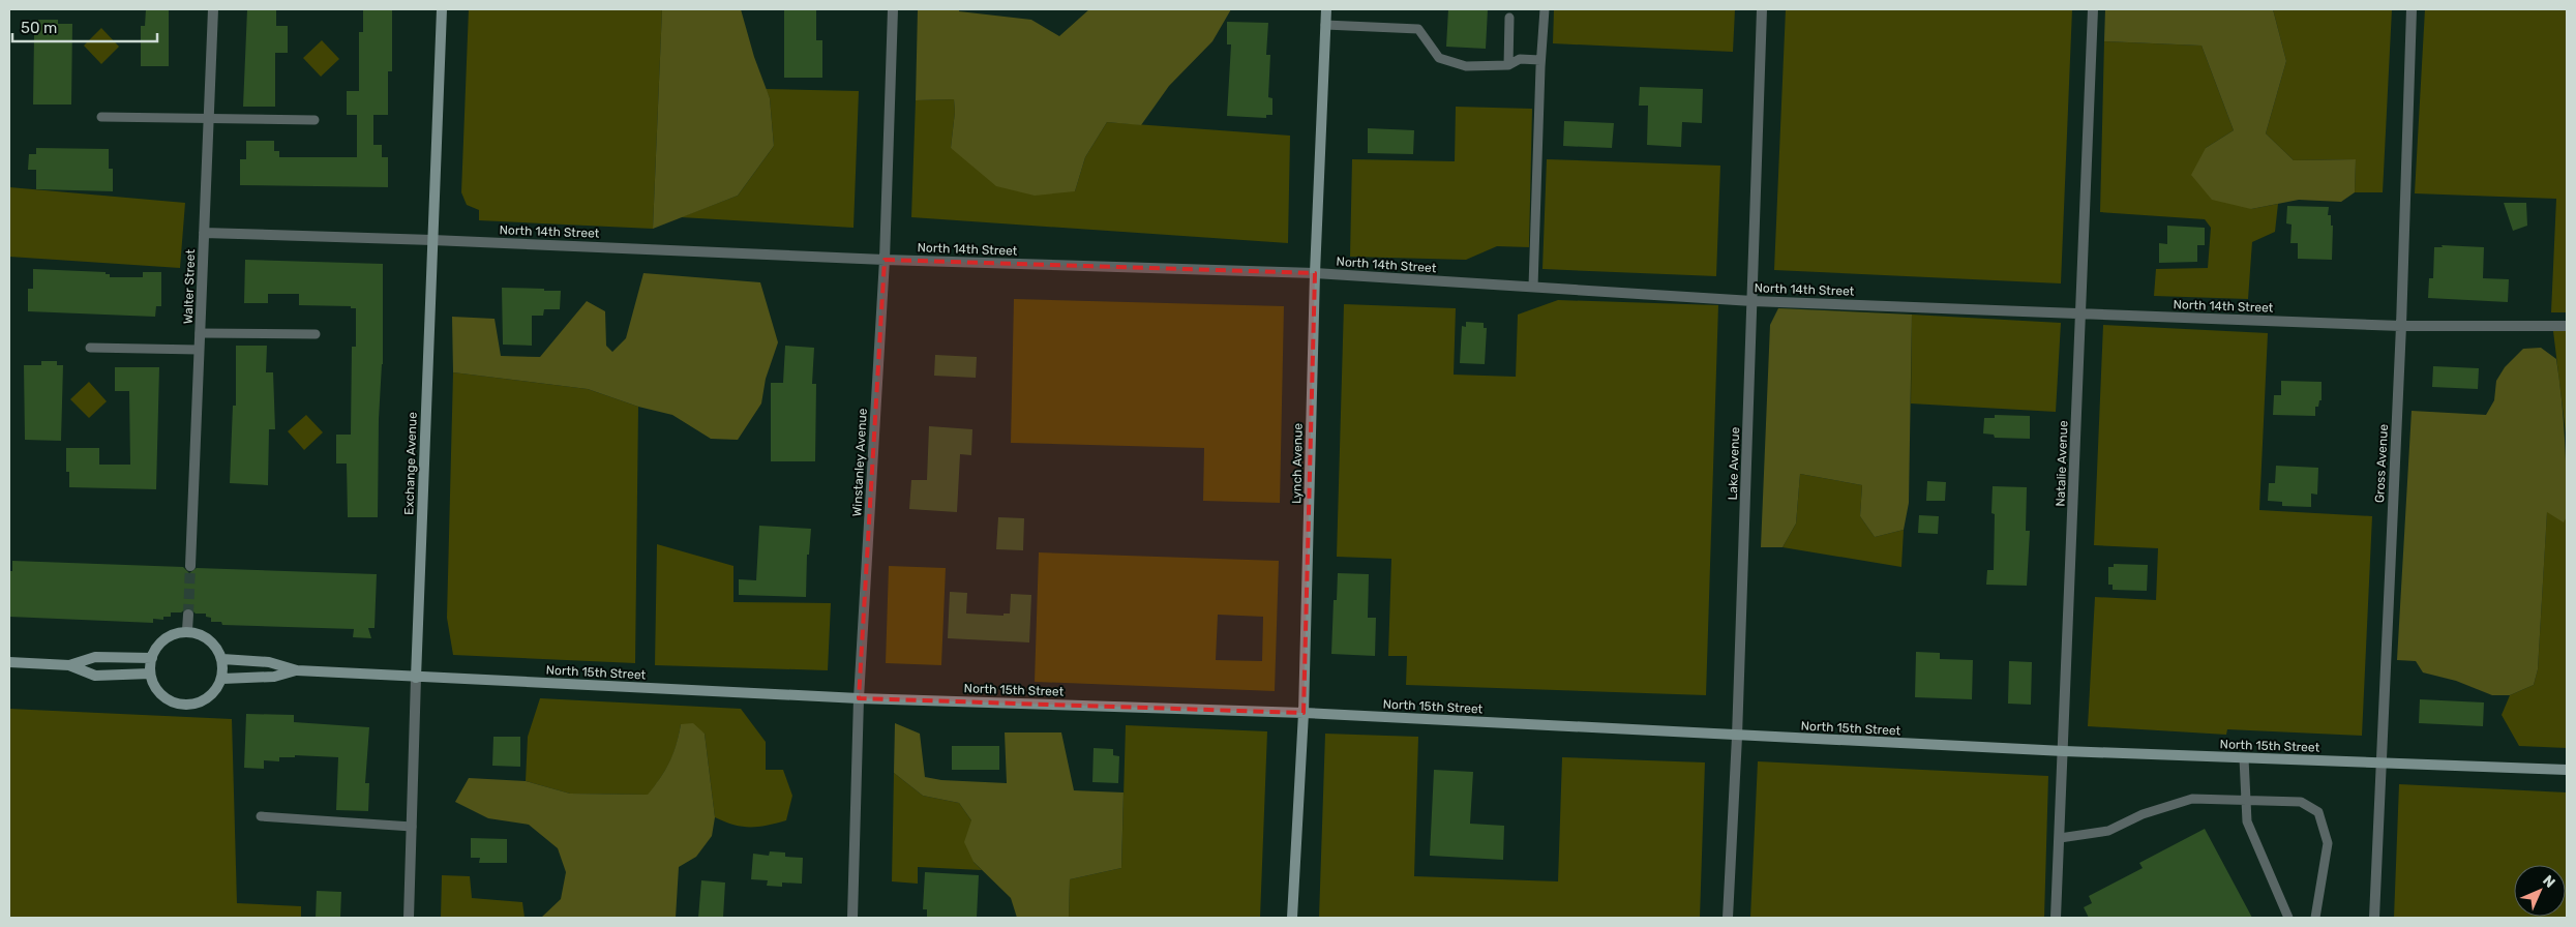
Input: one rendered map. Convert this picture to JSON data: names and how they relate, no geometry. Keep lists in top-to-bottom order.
{
  "streets": {
    "street": [
      "North 14th Street",
      "Walter Street",
      "Winstanley Avenue",
      "Exchange Avenue",
      "Lynch Avenue",
      "Lake Avenue",
      "Natalie Avenue",
      "Gross Avenue",
      "North 15th Street"
    ]
  },
  "crossings": [
    ["North 14th Street", "Walter Street"],
    ["North 14th Street", "Winstanley Avenue"],
    ["North 14th Street", "Exchange Avenue"],
    ["North 14th Street", "Lynch Avenue"],
    ["North 14th Street", "Lake Avenue"],
    ["North 14th Street", "Natalie Avenue"],
    ["North 14th Street", "Gross Avenue"],
    ["Winstanley Avenue", "North 15th Street"],
    ["Exchange Avenue", "North 15th Street"],
    ["Lynch Avenue", "North 15th Street"],
    ["Lake Avenue", "North 15th Street"],
    ["Natalie Avenue", "North 15th Street"],
    ["Gross Avenue", "North 15th Street"]
  ],
  "scale_bar": "50 m",
  "north": "top right"
}
